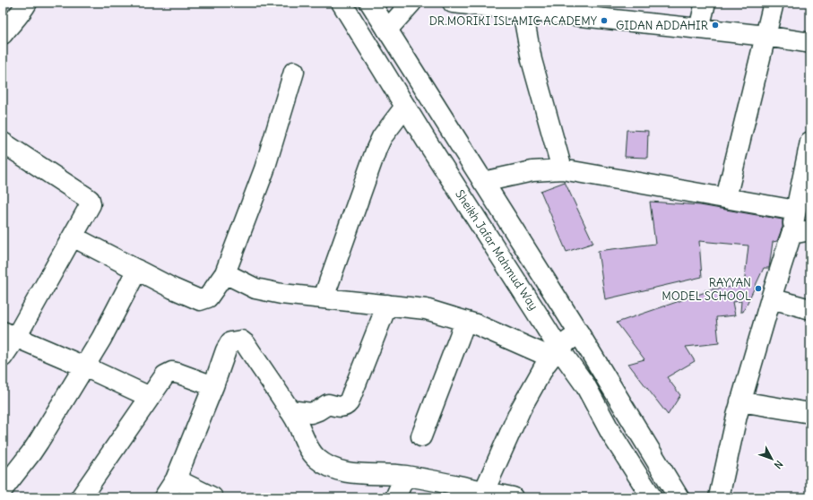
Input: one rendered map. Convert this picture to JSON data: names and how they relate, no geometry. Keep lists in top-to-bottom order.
{
  "streets": {
    "street": ["Sheikh Jafar Mahmud Way"]
  },
  "places": ["DR.MORIKI ISLAMIC ACADEMY", "GIDAN ADDAHIR", "RAYYAN MODEL SCHOOL"],
  "north": "bottom right"
}
